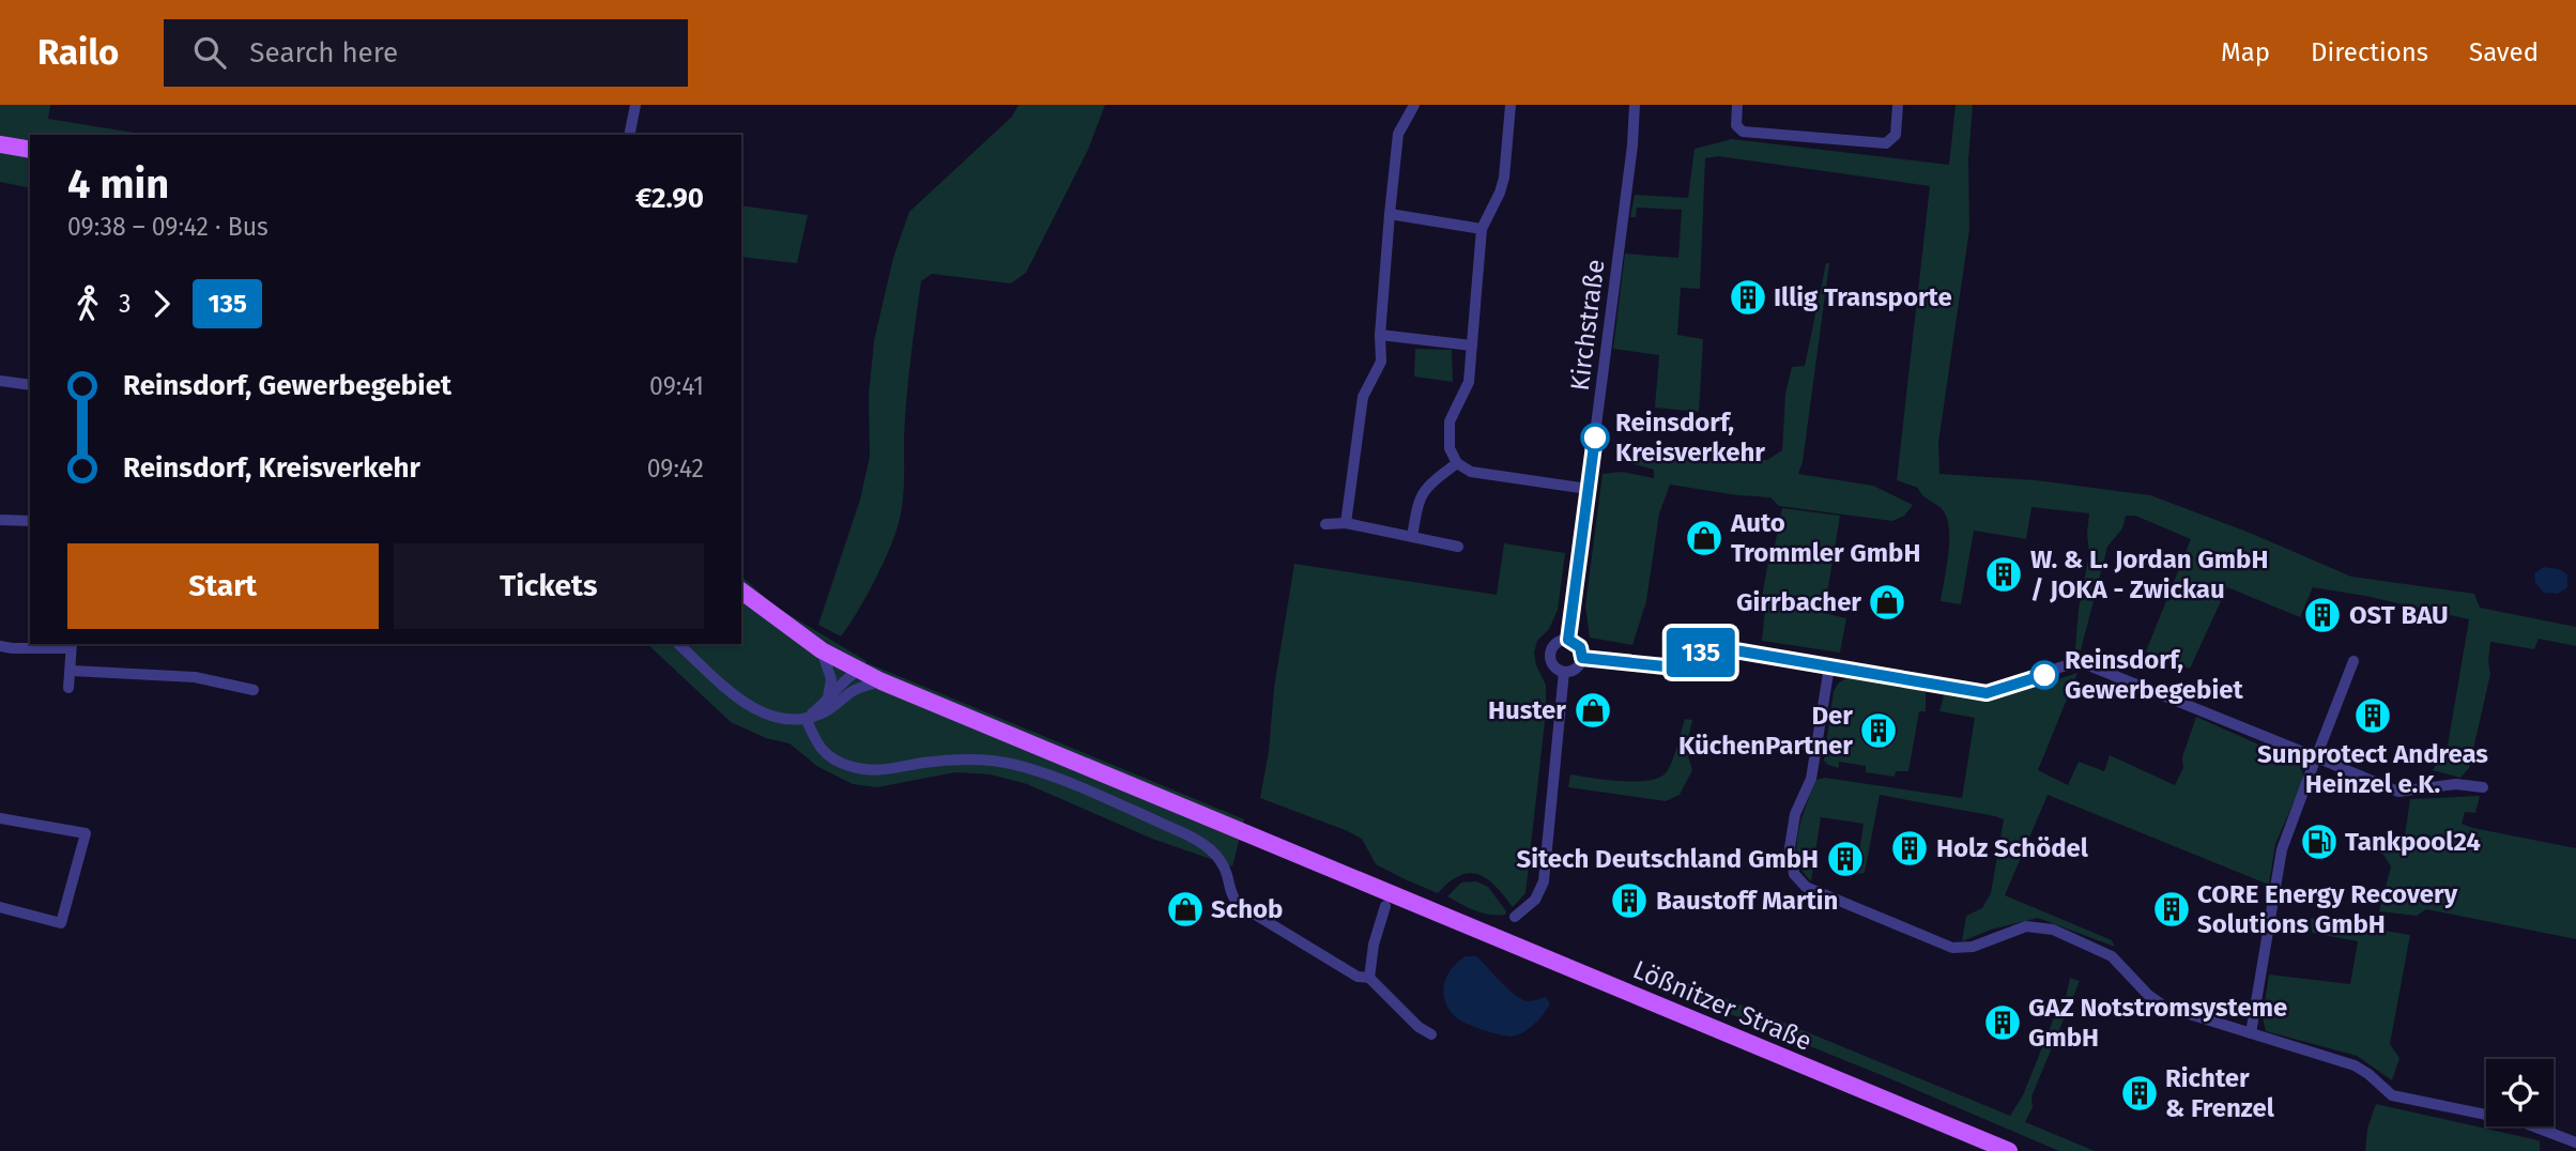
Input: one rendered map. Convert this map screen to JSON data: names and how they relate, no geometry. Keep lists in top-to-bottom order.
{
  "streets": {
    "main road": ["Lößnitzer Straße"],
    "street": ["Kirchstraße"]
  },
  "places": {
    "building": [
      "Illig Transporte",
      "W. & L. Jordan GmbH / JOKA - Zwickau",
      "OST BAU",
      "Sunprotect Andreas Heinzel e.K.",
      "Der KüchenPartner",
      "Holz Schödel",
      "Sitech Deutschland GmbH",
      "Baustoff Martin",
      "CORE Energy Recovery Solutions GmbH",
      "GAZ Notstromsysteme GmbH",
      "Richter & Frenzel"
    ],
    "other": ["Reinsdorf, Kreisverkehr", "Reinsdorf, Gewerbegebiet"],
    "shop": [
      "Auto Trommler GmbH",
      "Girrbacher",
      "Huster",
      "Schob"
    ],
    "fuel station": ["Tankpool24"]
  },
  "lines": ["bus line 135"],
  "page": {
    "header": "Railo",
    "search": "Search here",
    "nav": ["Map", "Directions", "Saved"],
    "on_map": "135",
    "heading": ["4 min", "09:38 – 09:42 · Bus", "€2.90"],
    "legs": ["3", "135"],
    "list": [
      {
        "name": "Reinsdorf, Gewerbegebiet",
        "value": "09:41"
      },
      {
        "name": "Reinsdorf, Kreisverkehr",
        "value": "09:42"
      }
    ],
    "buttons": ["Start", "Tickets"]
  }
}
